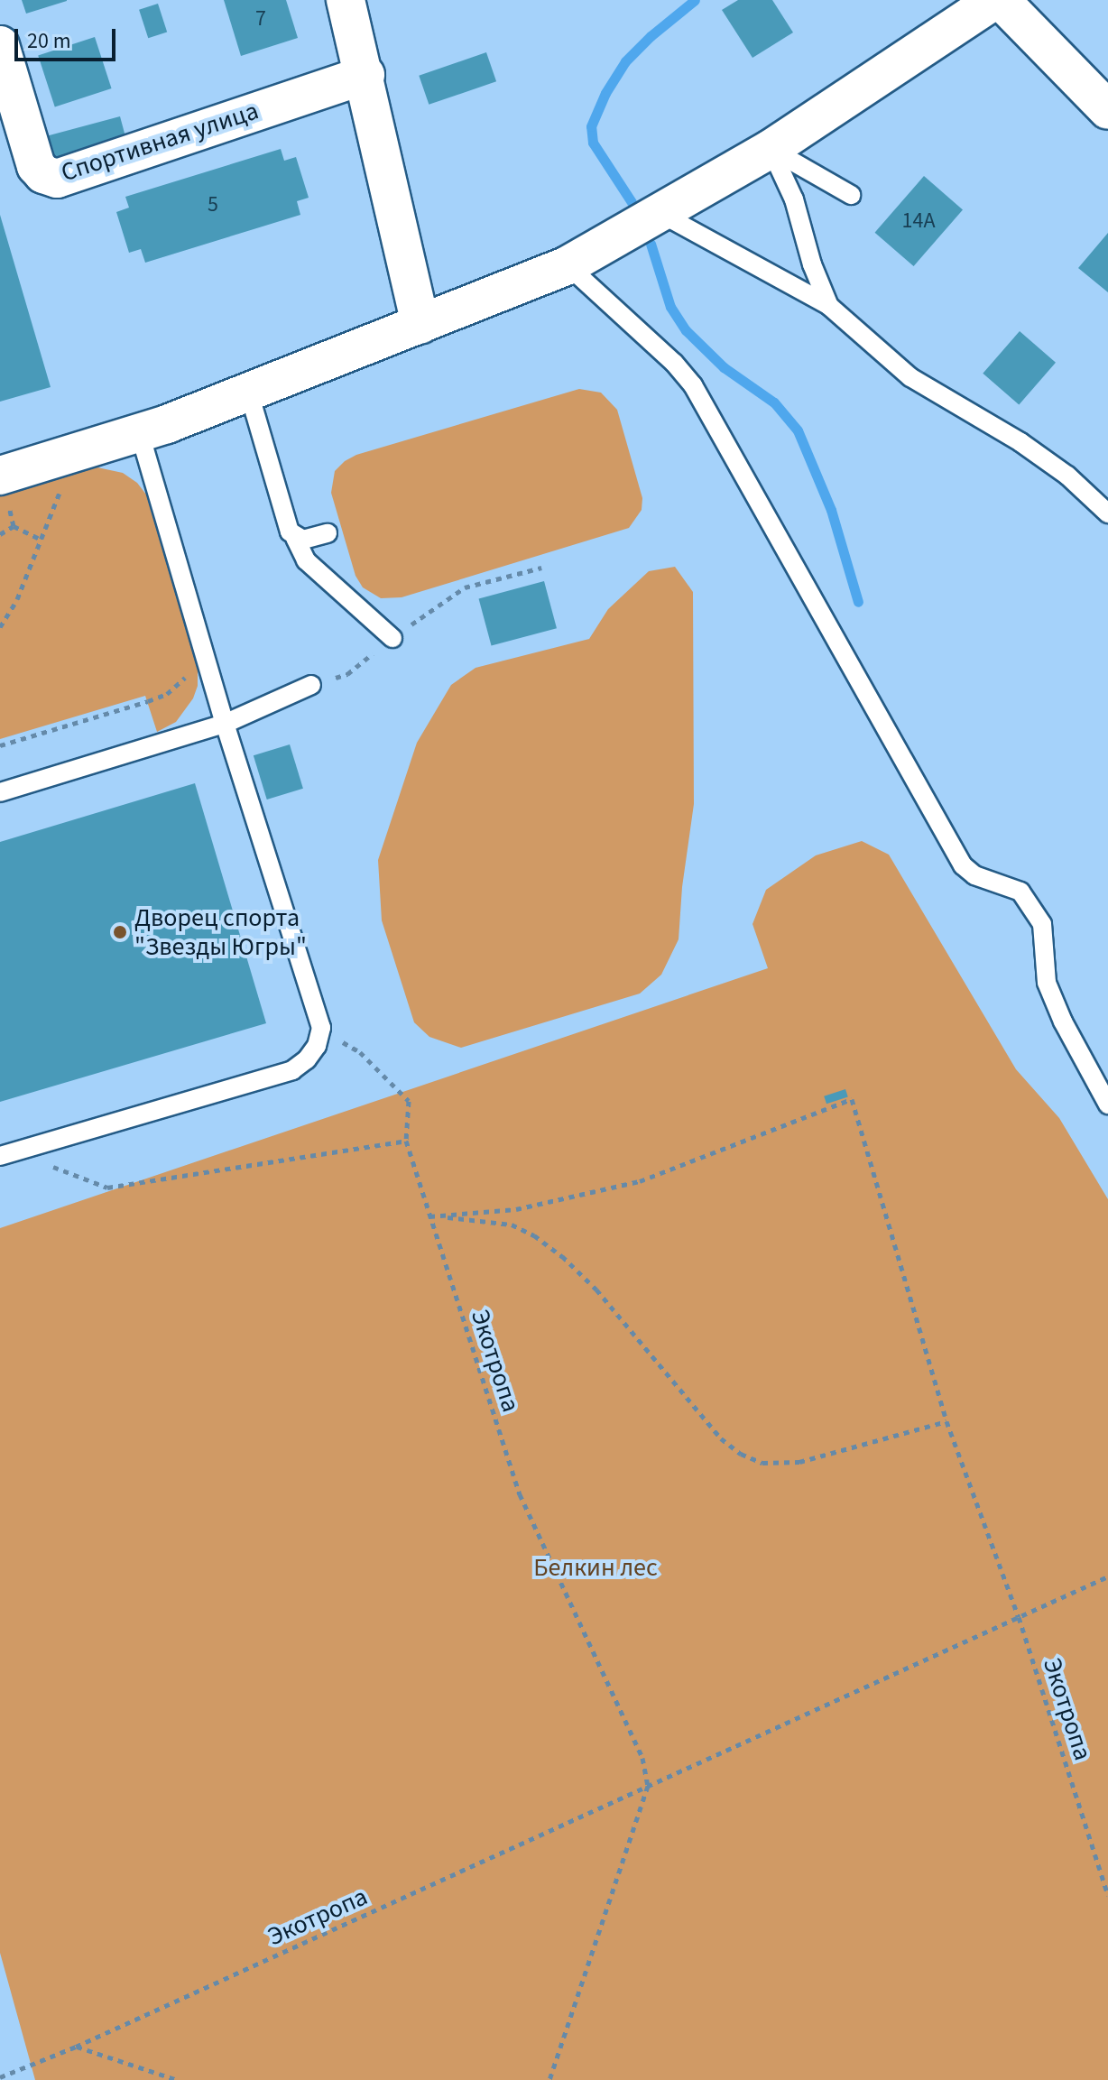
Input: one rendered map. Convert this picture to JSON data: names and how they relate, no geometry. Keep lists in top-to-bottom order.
{
  "streets": {
    "street": ["Спортивная улица"],
    "path": ["Экотропа"]
  },
  "parks": ["Белкин лес"],
  "places": ["Дворец спорта \"Звезды Югры\""],
  "house_numbers": ["7", "5", "14А"],
  "scale_bar": "20 m"
}
